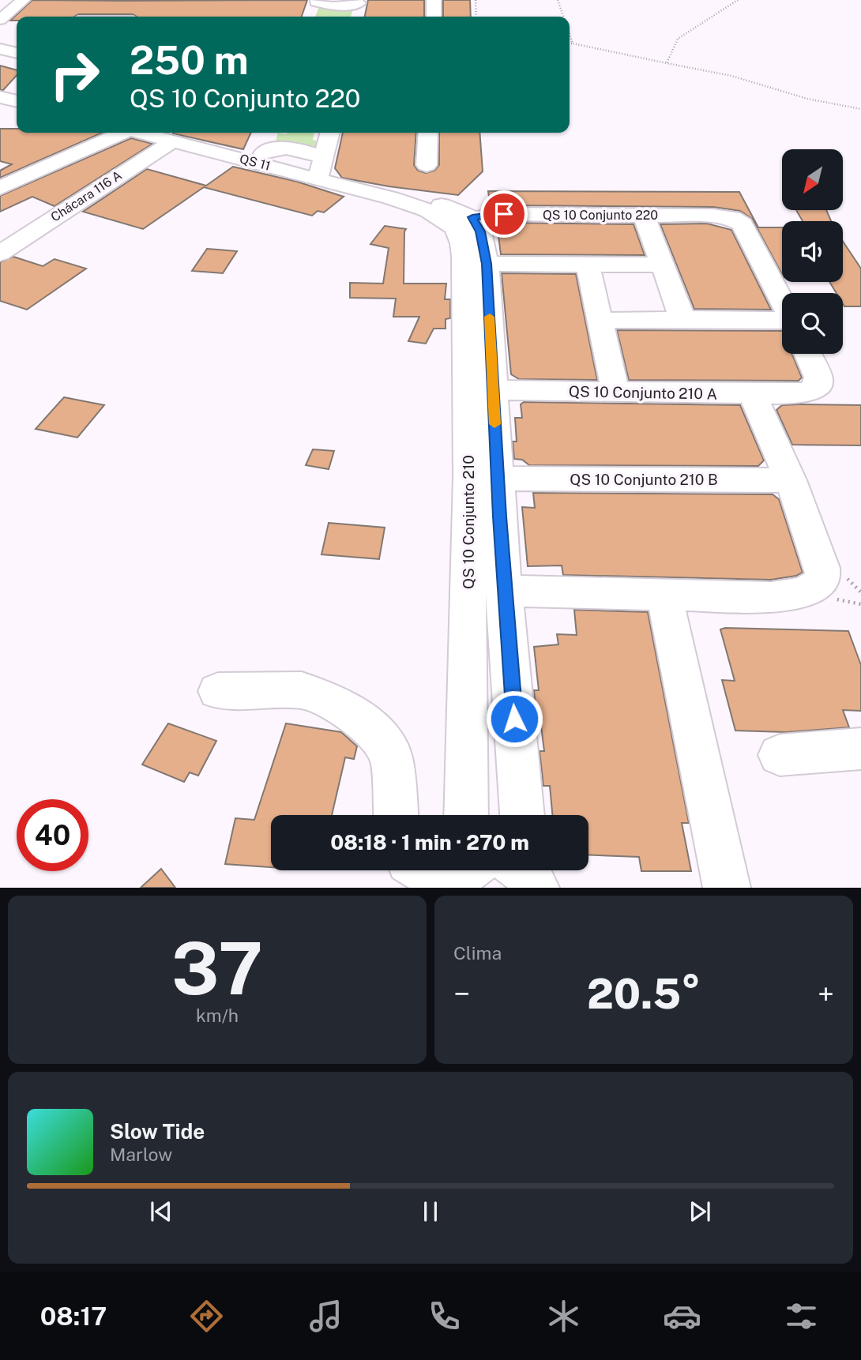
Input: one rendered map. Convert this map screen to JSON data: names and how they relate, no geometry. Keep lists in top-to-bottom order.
{
  "streets": {
    "street": [
      "QS 11",
      "Chácara 116 A",
      "QS 10 Conjunto 220",
      "QS 10 Conjunto 210 A",
      "QS 10 Conjunto 210 B",
      "QS 10 Conjunto 210"
    ]
  },
  "crossings": [
    ["QS 11", "Chácara 116 A"],
    ["QS 11", "QS 10 Conjunto 220"],
    ["QS 11", "QS 10 Conjunto 210"],
    ["QS 10 Conjunto 220", "QS 10 Conjunto 210"],
    ["QS 10 Conjunto 210 A", "QS 10 Conjunto 210"],
    ["QS 10 Conjunto 210 B", "QS 10 Conjunto 210"]
  ],
  "north": "bottom left",
  "page": {
    "turn": ["250 m", "QS 10 Conjunto 220"],
    "limit": "40",
    "trip": "08:18 · 1 min · 270 m",
    "tile": [
      ["37", "km/h"],
      "Clima"
    ],
    "heat": ["−", "20.5°", "+"],
    "song": ["Slow Tide", "Marlow"],
    "tabs": "08:17"
  }
}
